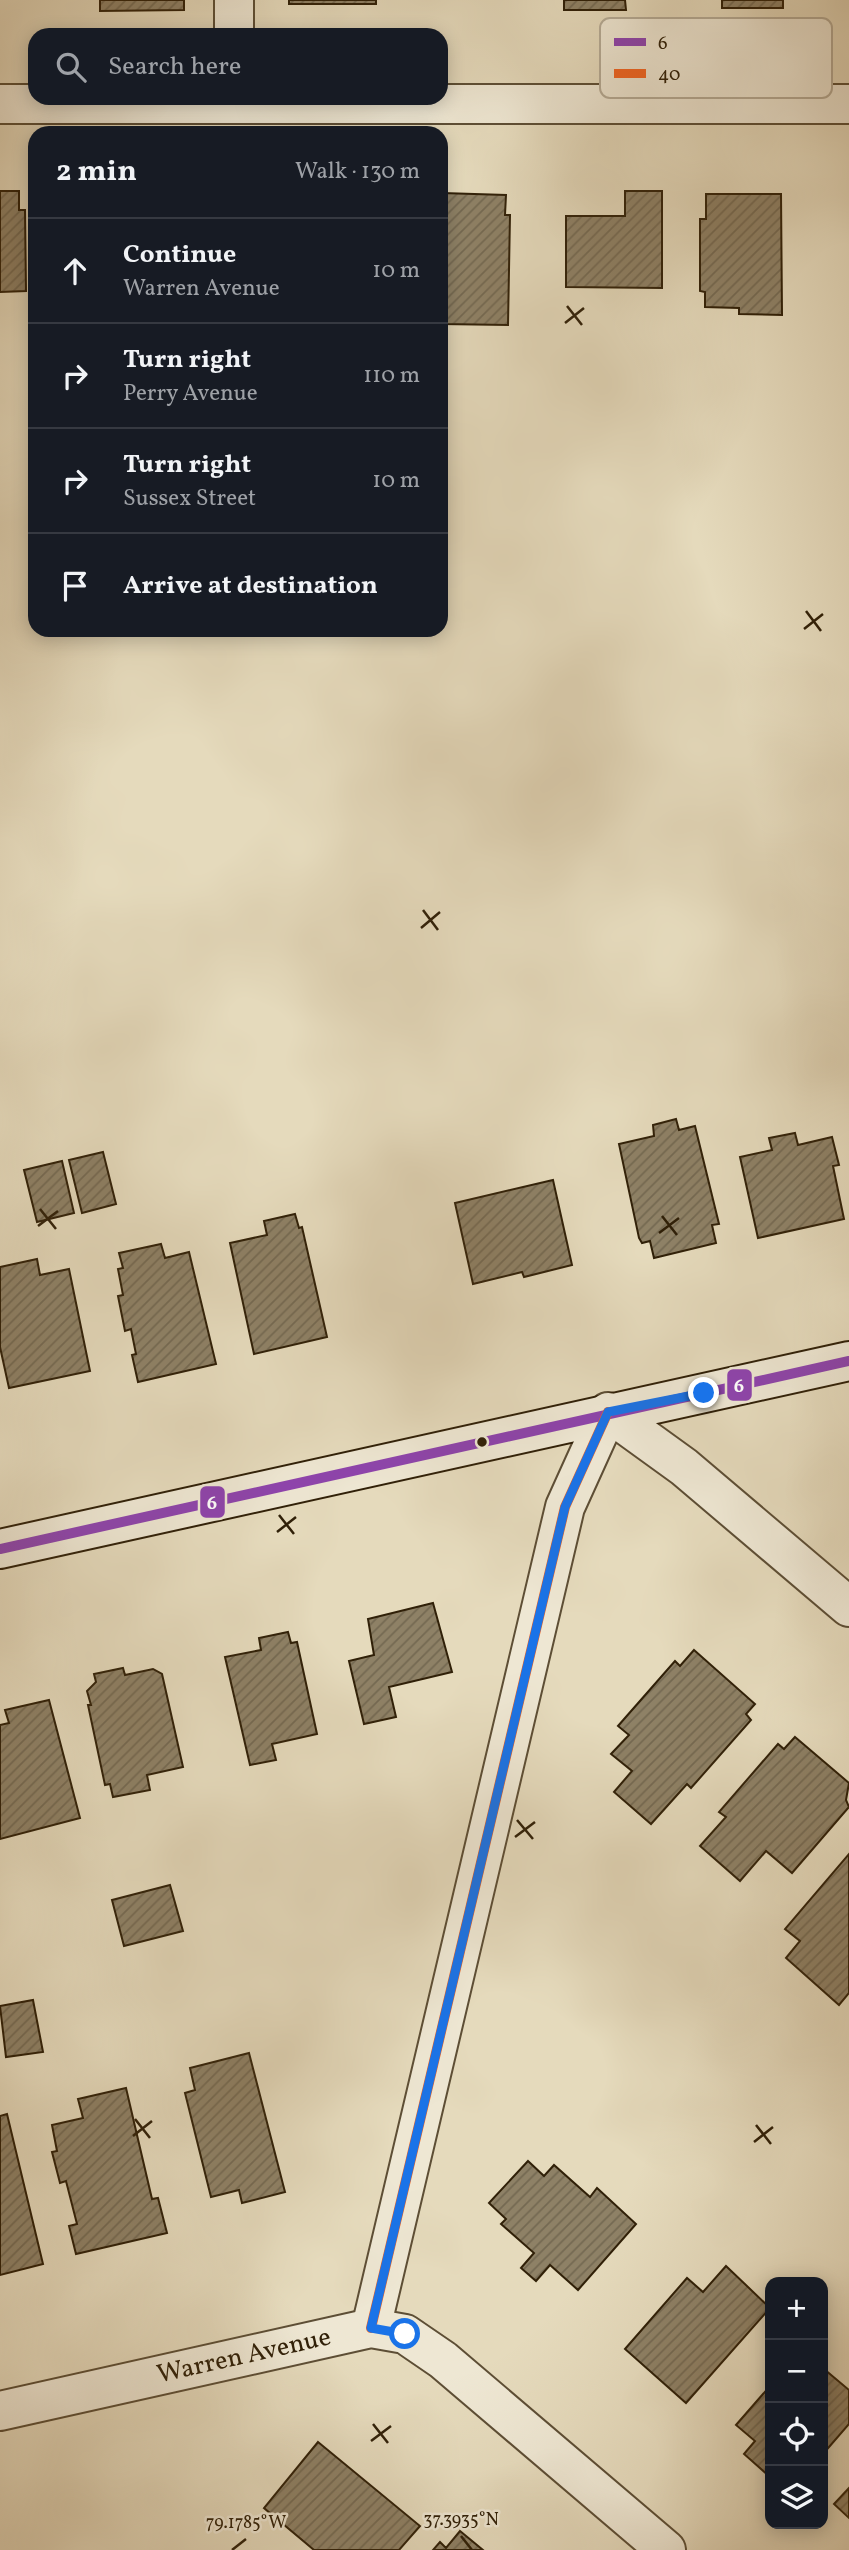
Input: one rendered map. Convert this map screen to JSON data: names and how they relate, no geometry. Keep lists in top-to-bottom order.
{
  "streets": {
    "street": ["Warren Avenue"]
  },
  "lines": ["transit line 6", "transit line 40"],
  "legend": ["6", "40"],
  "page": {
    "search": "Search here",
    "heading": ["2 min", "Walk · 130 m"],
    "list": [
      ["Continue", "Warren Avenue", "10 m"],
      ["Turn right", "Perry Avenue", "110 m"],
      ["Turn right", "Sussex Street", "10 m"],
      "Arrive at destination"
    ],
    "map_buttons": ["+", "−"]
  },
  "coordinates": ["37.3935°N", "79.1785°W"]
}
